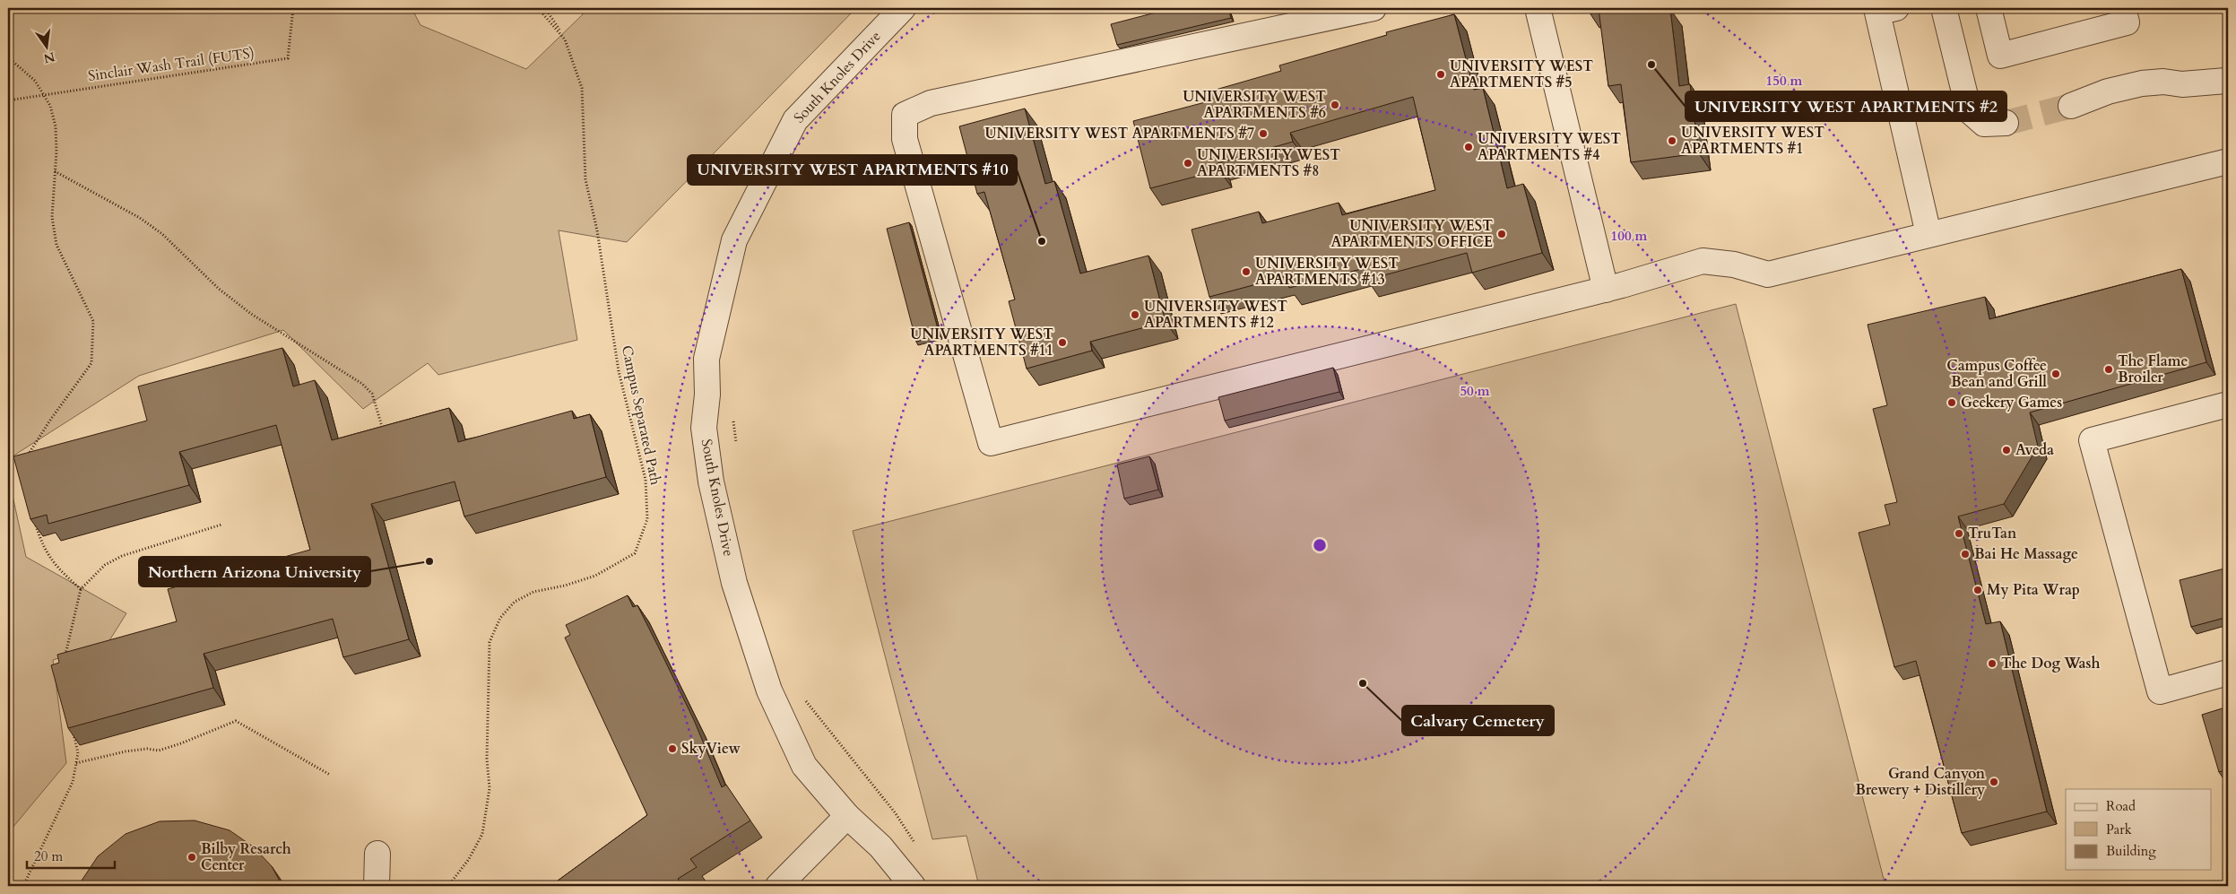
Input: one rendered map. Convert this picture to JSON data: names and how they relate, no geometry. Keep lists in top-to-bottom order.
{
  "streets": {
    "street": ["South Knoles Drive"],
    "path": ["Sinclair Wash Trail (FUTS)", "Campus Separated Path"]
  },
  "places": [
    "UNIVERSITY WEST APARTMENTS #2",
    "UNIVERSITY WEST APARTMENTS #5",
    "UNIVERSITY WEST APARTMENTS #6",
    "UNIVERSITY WEST APARTMENTS #7",
    "UNIVERSITY WEST APARTMENTS #1",
    "UNIVERSITY WEST APARTMENTS #4",
    "UNIVERSITY WEST APARTMENTS #8",
    "UNIVERSITY WEST APARTMENTS OFFICE",
    "UNIVERSITY WEST APARTMENTS #10",
    "UNIVERSITY WEST APARTMENTS #13",
    "UNIVERSITY WEST APARTMENTS #12",
    "UNIVERSITY WEST APARTMENTS #11",
    "The Flame Broiler",
    "Campus Coffee Bean and Grill",
    "Geekery Games",
    "Aveda",
    "TruTan",
    "Bai He Massage",
    "Northern Arizona University",
    "My Pita Wrap",
    "The Dog Wash",
    "Calvary Cemetery",
    "SkyView",
    "Grand Canyon Brewery + Distillery",
    "Bilby Resarch Center"
  ],
  "legend": ["Road", "Park", "Building"],
  "scale_bar": "20 m",
  "north": "bottom",
  "rings": ["150 m", "100 m", "50 m"]
}
